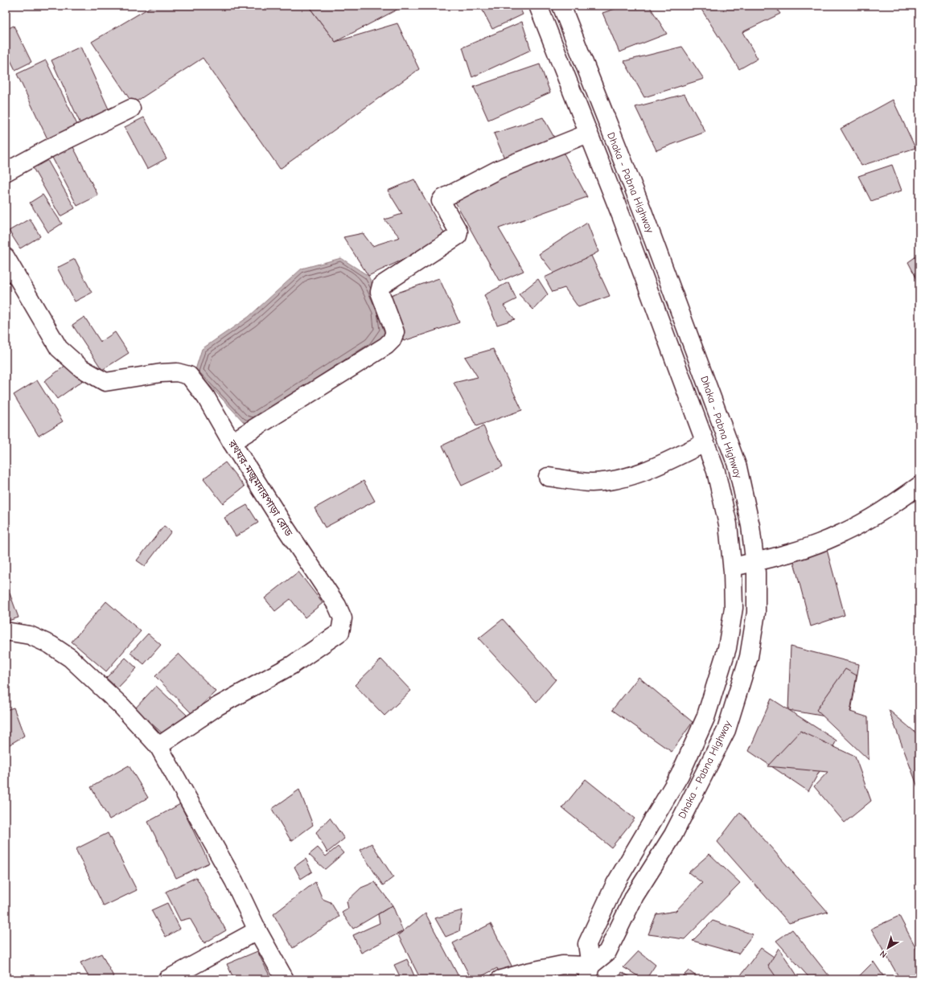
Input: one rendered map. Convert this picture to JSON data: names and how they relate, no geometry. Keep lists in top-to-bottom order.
{
  "streets": {
    "main road": ["Dhaka - Pabna Highway", "রথঘর-মজুমদারপাড়া রোড"]
  },
  "north": "bottom left"
}
